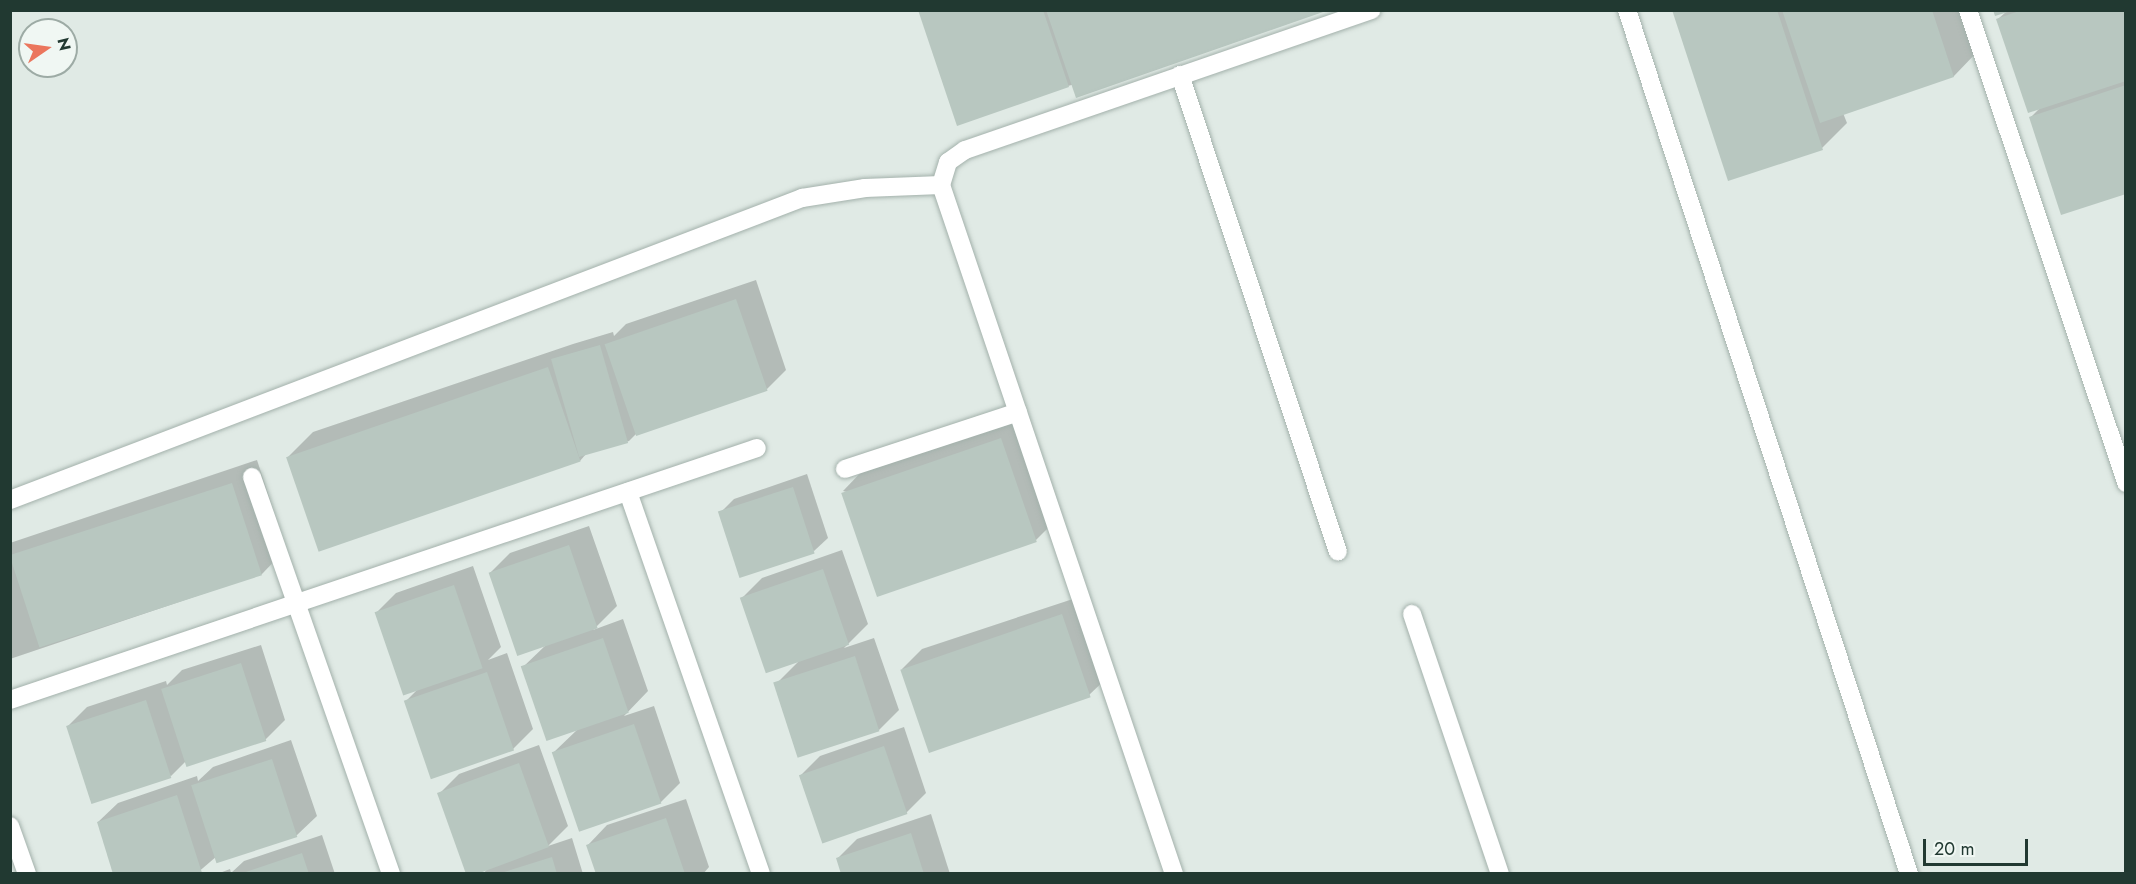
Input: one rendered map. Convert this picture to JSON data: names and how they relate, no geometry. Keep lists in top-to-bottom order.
{
  "scale_bar": "20 m",
  "north": "right"
}
